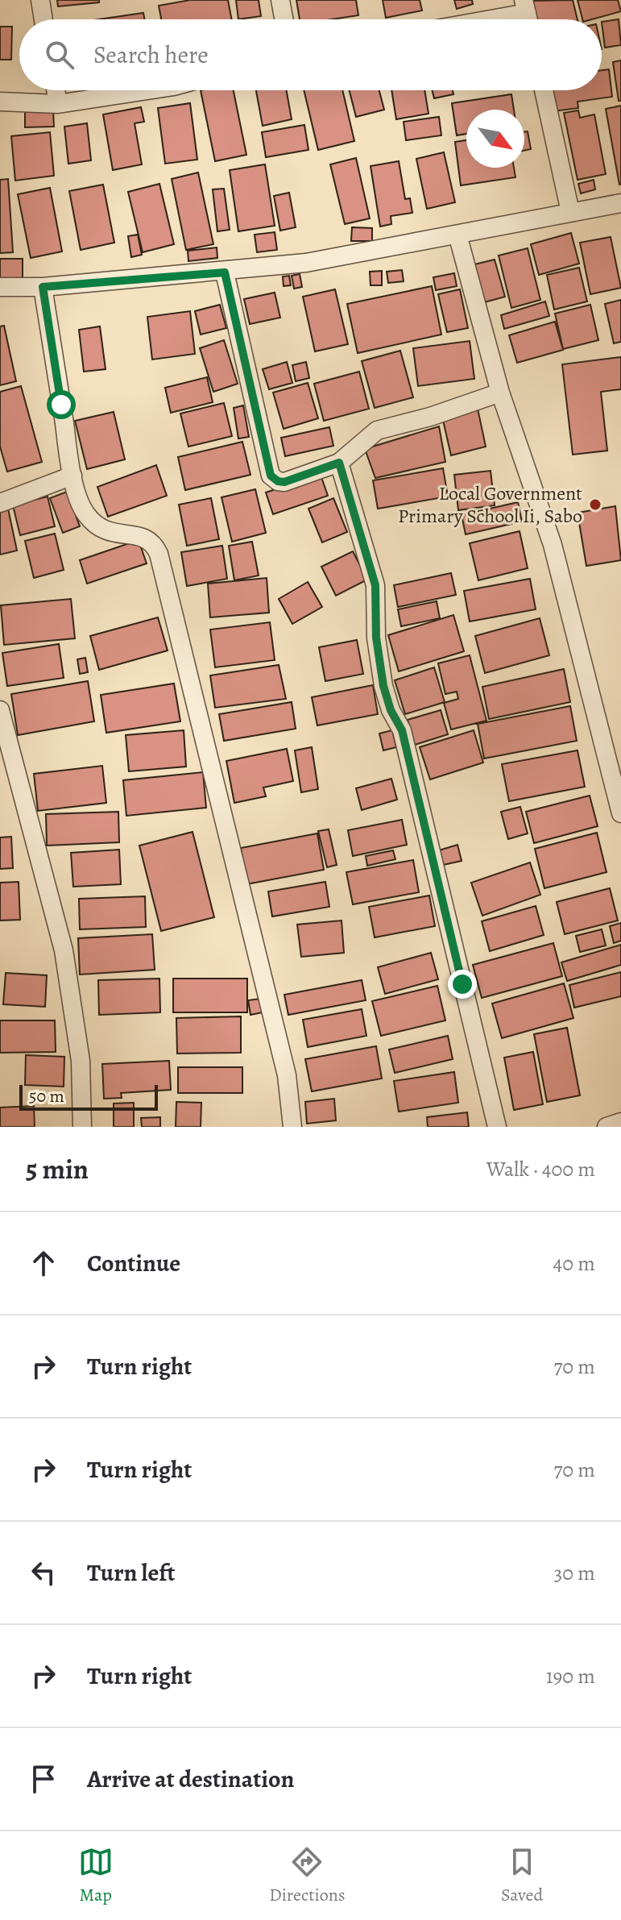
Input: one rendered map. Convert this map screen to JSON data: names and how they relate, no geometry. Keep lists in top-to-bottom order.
{
  "places": ["Local Government Primary School Ii, Sabo"],
  "scale_bar": "50 m",
  "north": "bottom right",
  "page": {
    "search": "Search here",
    "scale": "50 m",
    "heading": ["5 min", "Walk · 400 m"],
    "list": [
      ["Continue", "40 m"],
      ["Turn right", "70 m"],
      ["Turn right", "70 m"],
      ["Turn left", "30 m"],
      ["Turn right", "190 m"],
      "Arrive at destination"
    ],
    "nav": ["Map", "Directions", "Saved"]
  }
}
